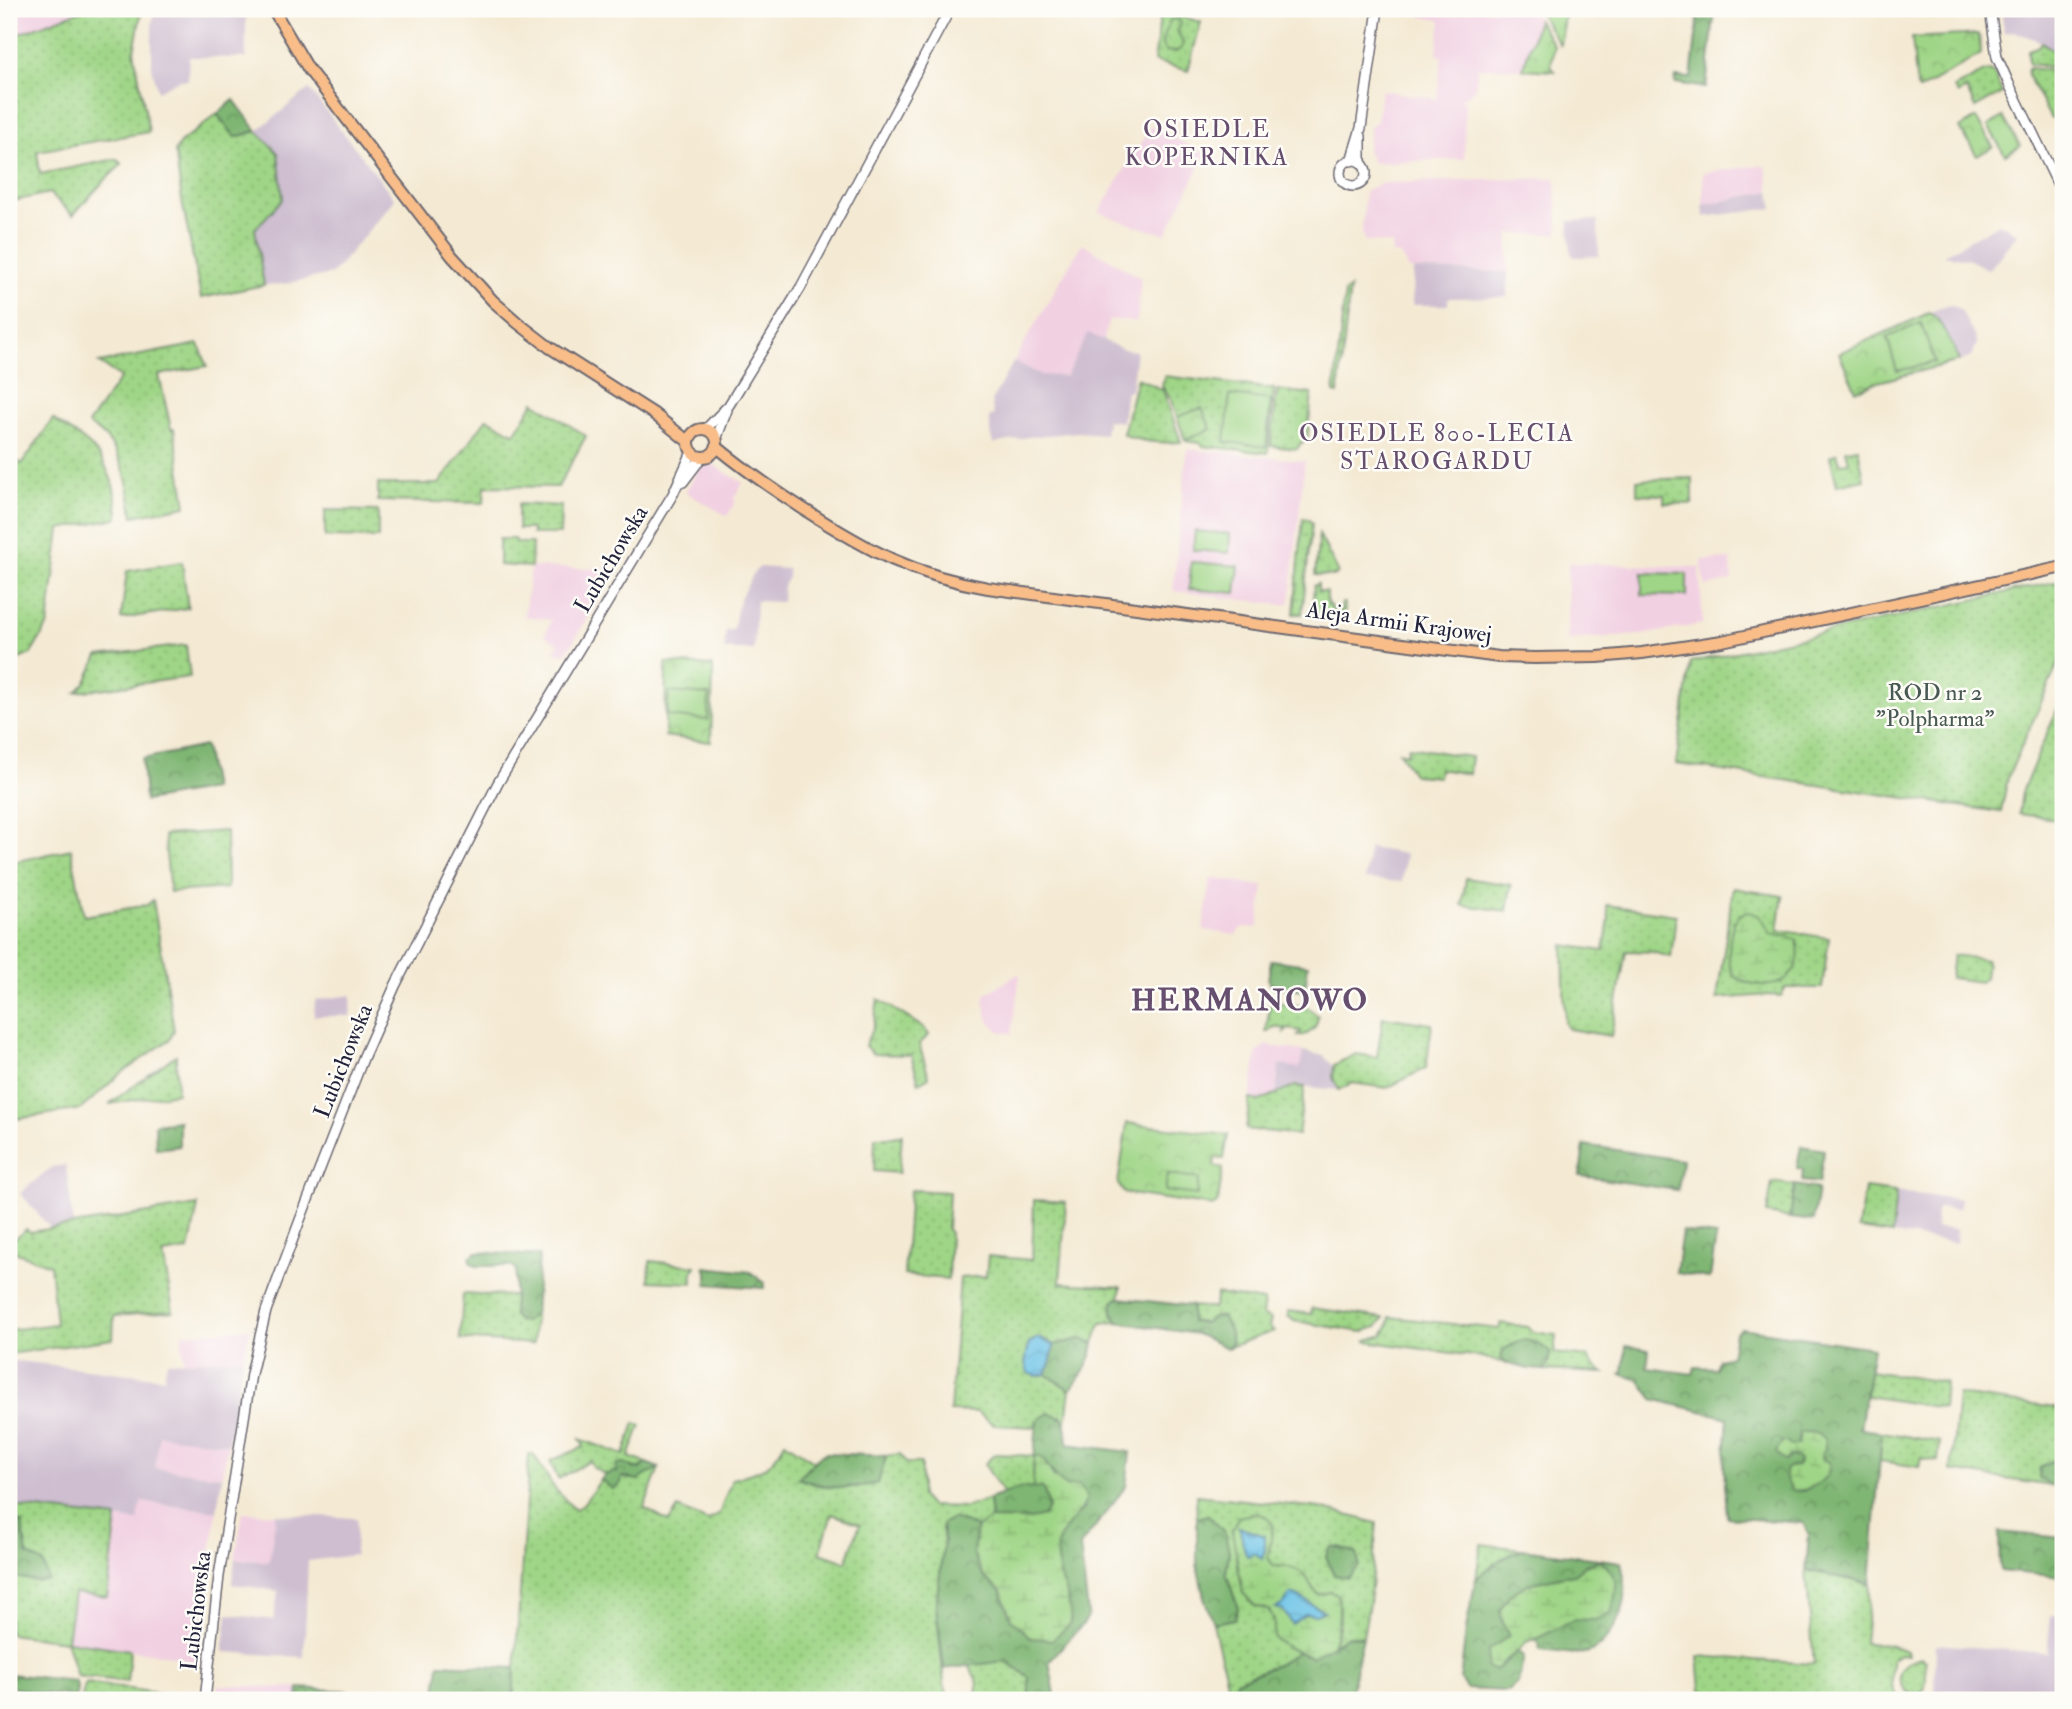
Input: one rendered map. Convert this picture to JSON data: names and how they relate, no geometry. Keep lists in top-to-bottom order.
{
  "streets": {
    "main road": ["Aleja Armii Krajowej"],
    "street": ["Lubichowska"]
  },
  "crossings": [
    ["Lubichowska", "Aleja Armii Krajowej"]
  ],
  "districts": ["OSIEDLE KOPERNIKA", "OSIEDLE 800-LECIA STAROGARDU", "HERMANOWO"],
  "parks": ["ROD nr 2 \"Polpharma\""]
}
